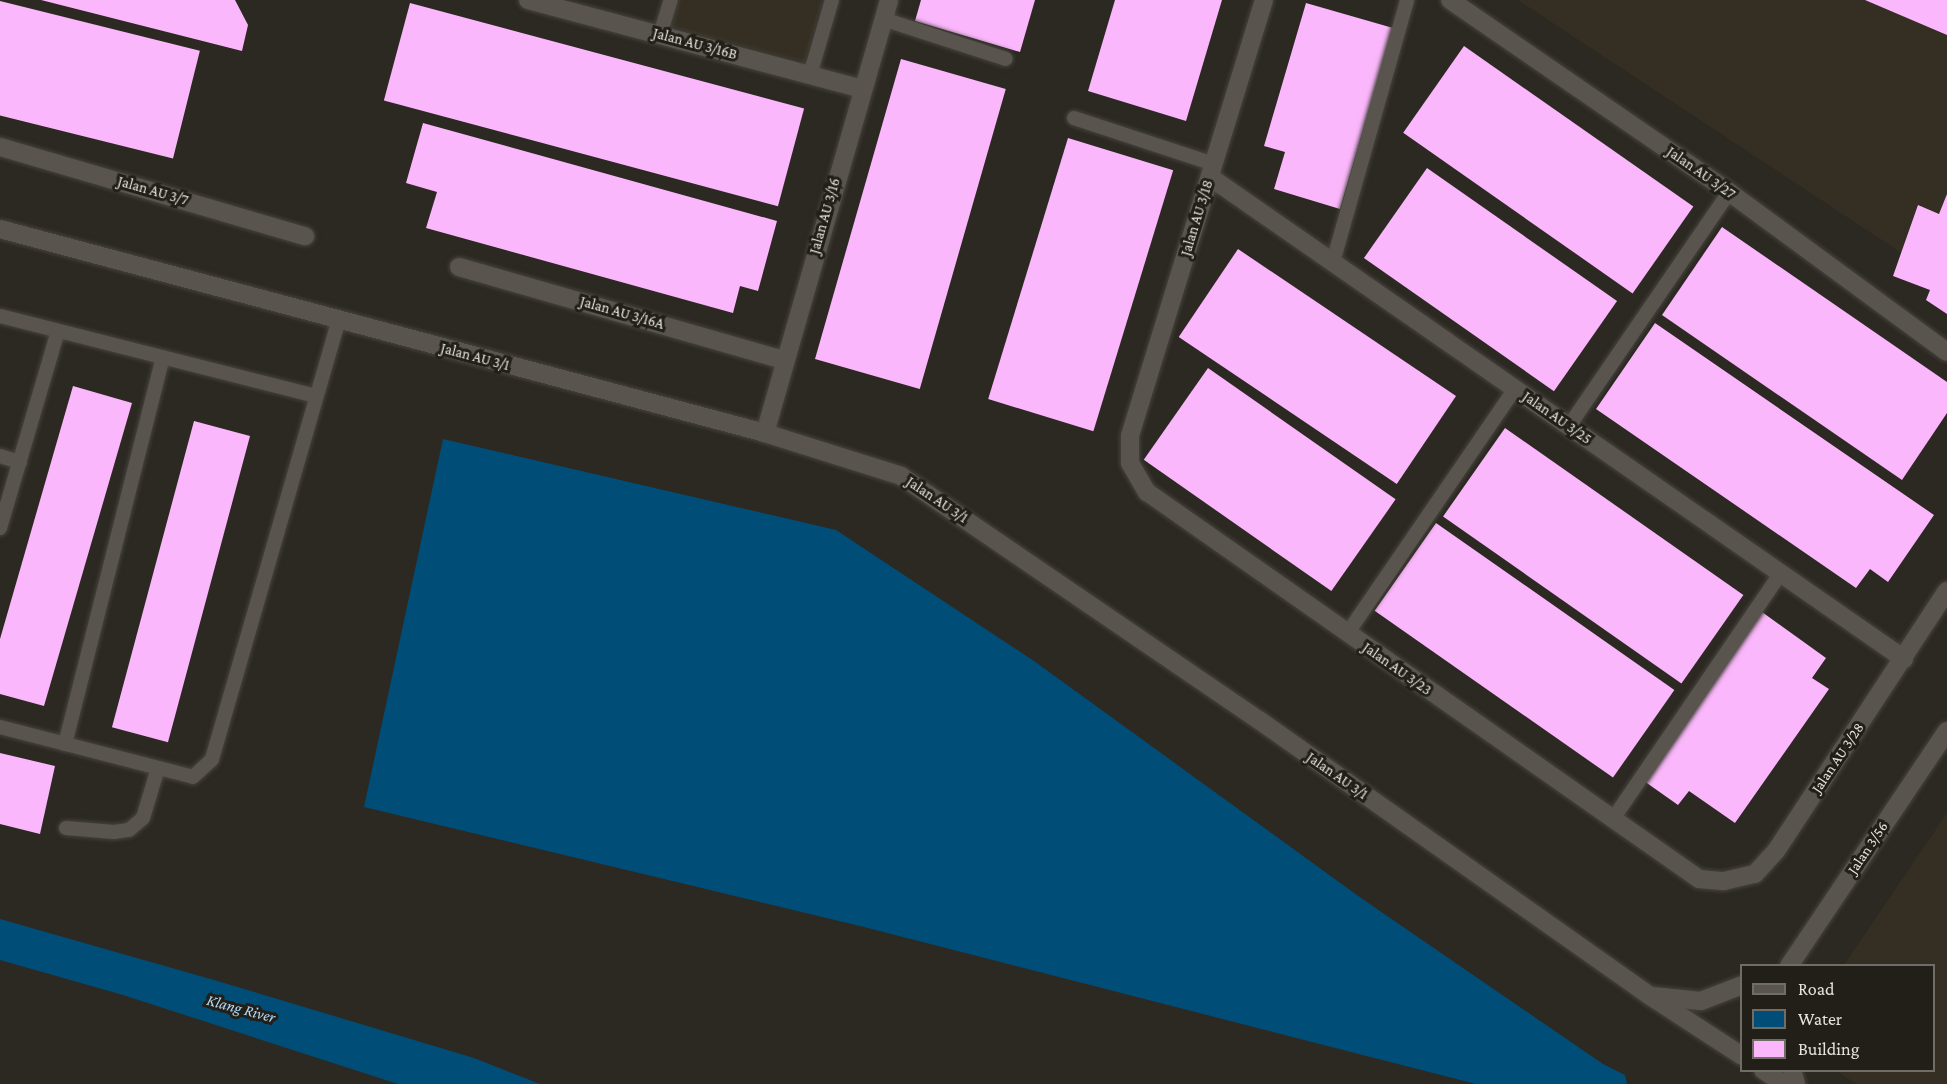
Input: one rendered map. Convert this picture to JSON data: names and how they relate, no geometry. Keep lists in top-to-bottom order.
{
  "streets": {
    "street": [
      "Jalan AU 3/16B",
      "Jalan AU 3/27",
      "Jalan AU 3/7",
      "Jalan AU 3/16",
      "Jalan AU 3/18",
      "Jalan AU 3/16A",
      "Jalan AU 3/1",
      "Jalan AU 3/25",
      "Jalan AU 3/23",
      "Jalan AU 3/28",
      "Jalan 3/56"
    ]
  },
  "crossings": [
    ["Jalan AU 3/16B", "Jalan AU 3/16"],
    ["Jalan AU 3/16", "Jalan AU 3/16A"],
    ["Jalan AU 3/16", "Jalan AU 3/1"],
    ["Jalan AU 3/18", "Jalan AU 3/25"],
    ["Jalan AU 3/18", "Jalan AU 3/23"],
    ["Jalan AU 3/25", "Jalan AU 3/28"],
    ["Jalan AU 3/23", "Jalan AU 3/28"]
  ],
  "water": ["Klang River"],
  "legend": ["Road", "Water", "Building"]
}
